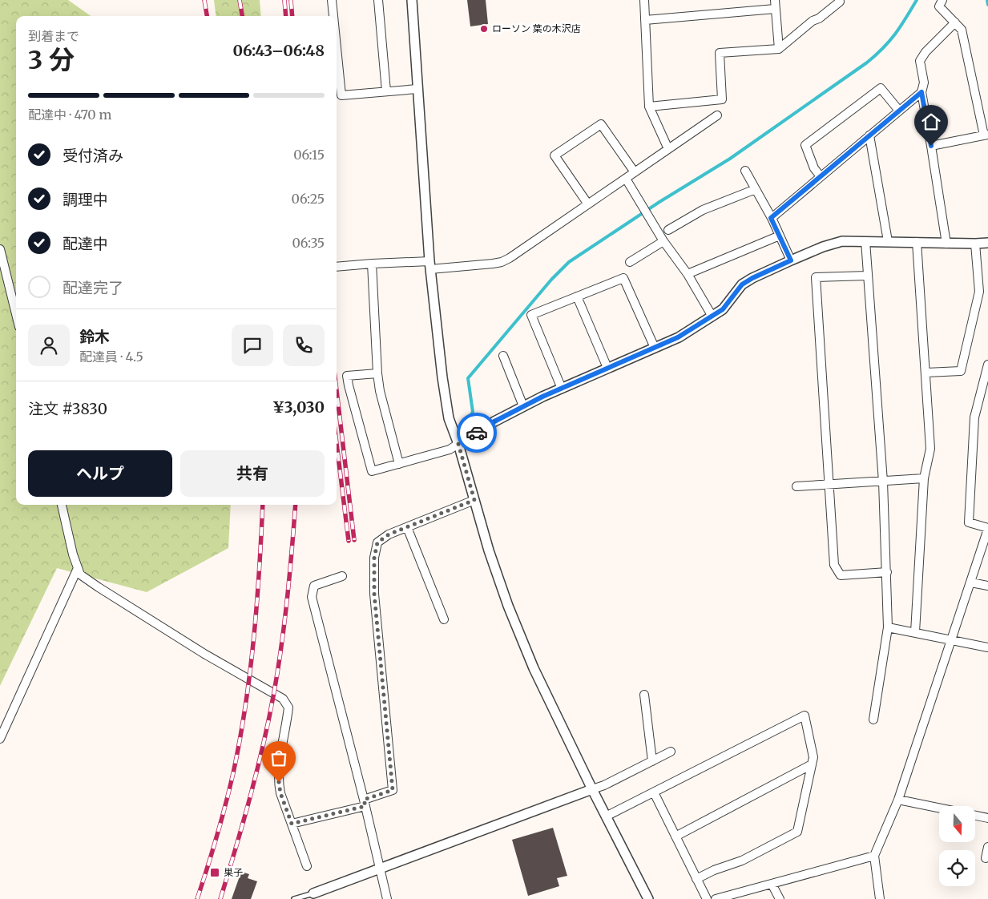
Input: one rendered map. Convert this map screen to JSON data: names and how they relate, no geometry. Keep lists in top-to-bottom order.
{
  "places": {
    "other": ["ローソン 葉の木沢店"],
    "transit": ["巣子"]
  },
  "north": "bottom",
  "page": {
    "heading": ["3 分", "到着まで", "06:43–06:48"],
    "panel": [
      "鈴木",
      "配達員 · 4.5",
      "注文 #3830",
      "¥3,030"
    ],
    "bar": "配達中 · 470 m",
    "list": [
      ["受付済み", "06:15"],
      ["調理中", "06:25"],
      ["配達中", "06:35"],
      "配達完了"
    ],
    "buttons": ["ヘルプ", "共有"]
  }
}
